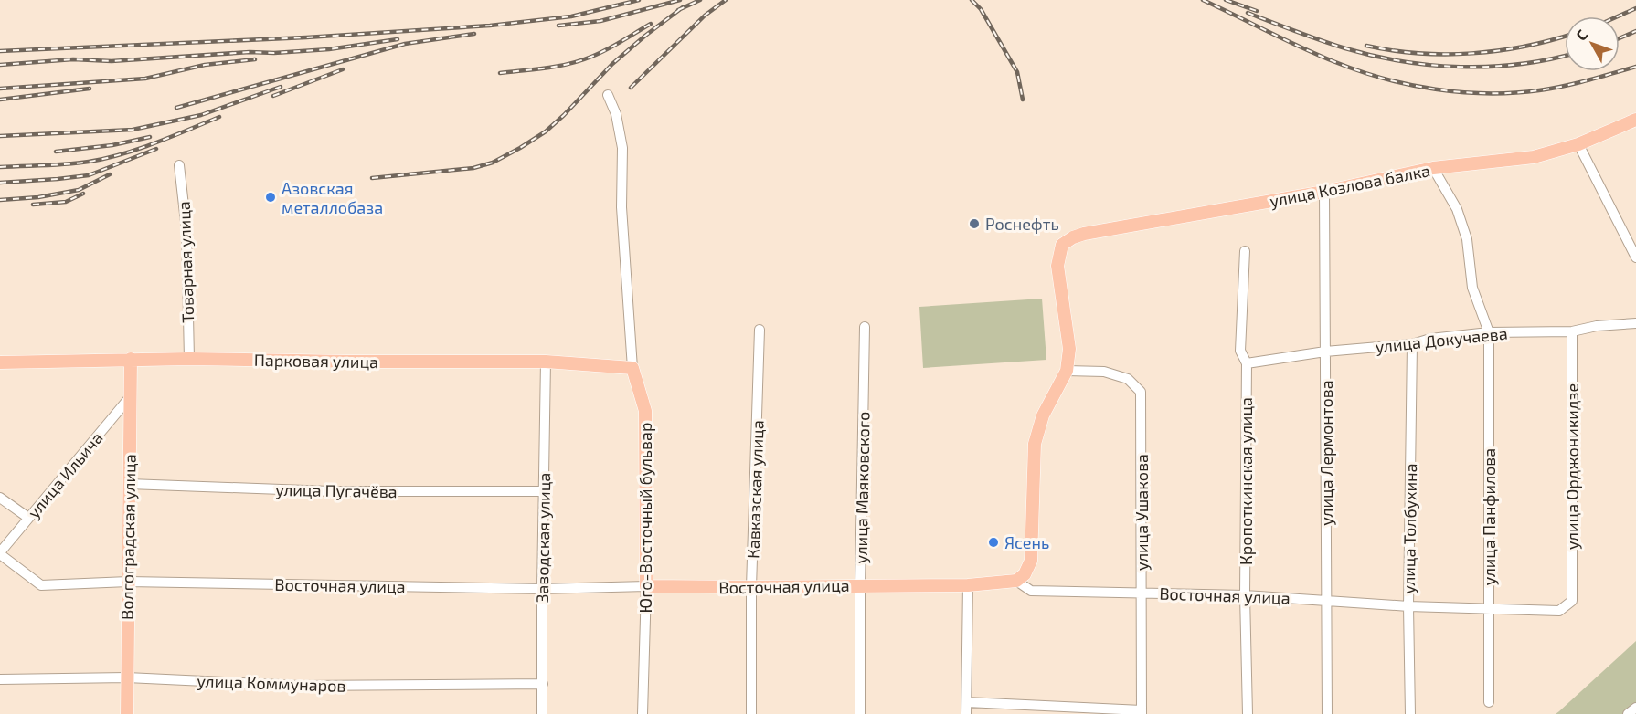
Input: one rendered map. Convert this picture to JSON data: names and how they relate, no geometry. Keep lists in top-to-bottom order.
{
  "streets": {
    "main road": [
      "улица Козлова балка",
      "Парковая улица",
      "Юго-Восточный бульвар",
      "Волгоградская улица",
      "Восточная улица"
    ],
    "street": [
      "Товарная улица",
      "улица Докучаева",
      "улица Лермонтова",
      "улица Орджоникидзе",
      "улица Ильича",
      "Кропоткинская улица",
      "улица Маяковского",
      "Кавказская улица",
      "улица Пугачёва",
      "улица Ушакова",
      "улица Панфилова",
      "улица Толбухина",
      "Заводская улица",
      "улица Коммунаров"
    ]
  },
  "crossings": [
    ["улица Козлова балка", "улица Лермонтова"],
    ["улица Козлова балка", "улица Ушакова"],
    ["улица Козлова балка", "улица Панфилова"],
    ["Товарная улица", "Парковая улица"],
    ["улица Докучаева", "улица Лермонтова"],
    ["улица Докучаева", "улица Орджоникидзе"],
    ["улица Докучаева", "Кропоткинская улица"],
    ["улица Докучаева", "улица Панфилова"],
    ["улица Докучаева", "улица Толбухина"],
    ["Парковая улица", "Юго-Восточный бульвар"],
    ["Парковая улица", "Волгоградская улица"],
    ["Парковая улица", "Заводская улица"],
    ["улица Лермонтова", "Восточная улица"],
    ["улица Орджоникидзе", "Восточная улица"],
    ["улица Ильича", "Волгоградская улица"],
    ["улица Ильича", "Восточная улица"],
    ["Кропоткинская улица", "Восточная улица"],
    ["улица Маяковского", "Восточная улица"],
    ["Кавказская улица", "Восточная улица"],
    ["улица Пугачёва", "Волгоградская улица"],
    ["улица Пугачёва", "Заводская улица"],
    ["улица Ушакова", "Восточная улица"],
    ["улица Панфилова", "Восточная улица"],
    ["Юго-Восточный бульвар", "Восточная улица"],
    ["улица Толбухина", "Восточная улица"],
    ["Волгоградская улица", "Восточная улица"],
    ["Волгоградская улица", "улица Коммунаров"],
    ["Заводская улица", "Восточная улица"],
    ["Заводская улица", "улица Коммунаров"]
  ],
  "places": ["Азовская металлобаза", "Роснефть", "Ясень"],
  "north": "top left"
}
